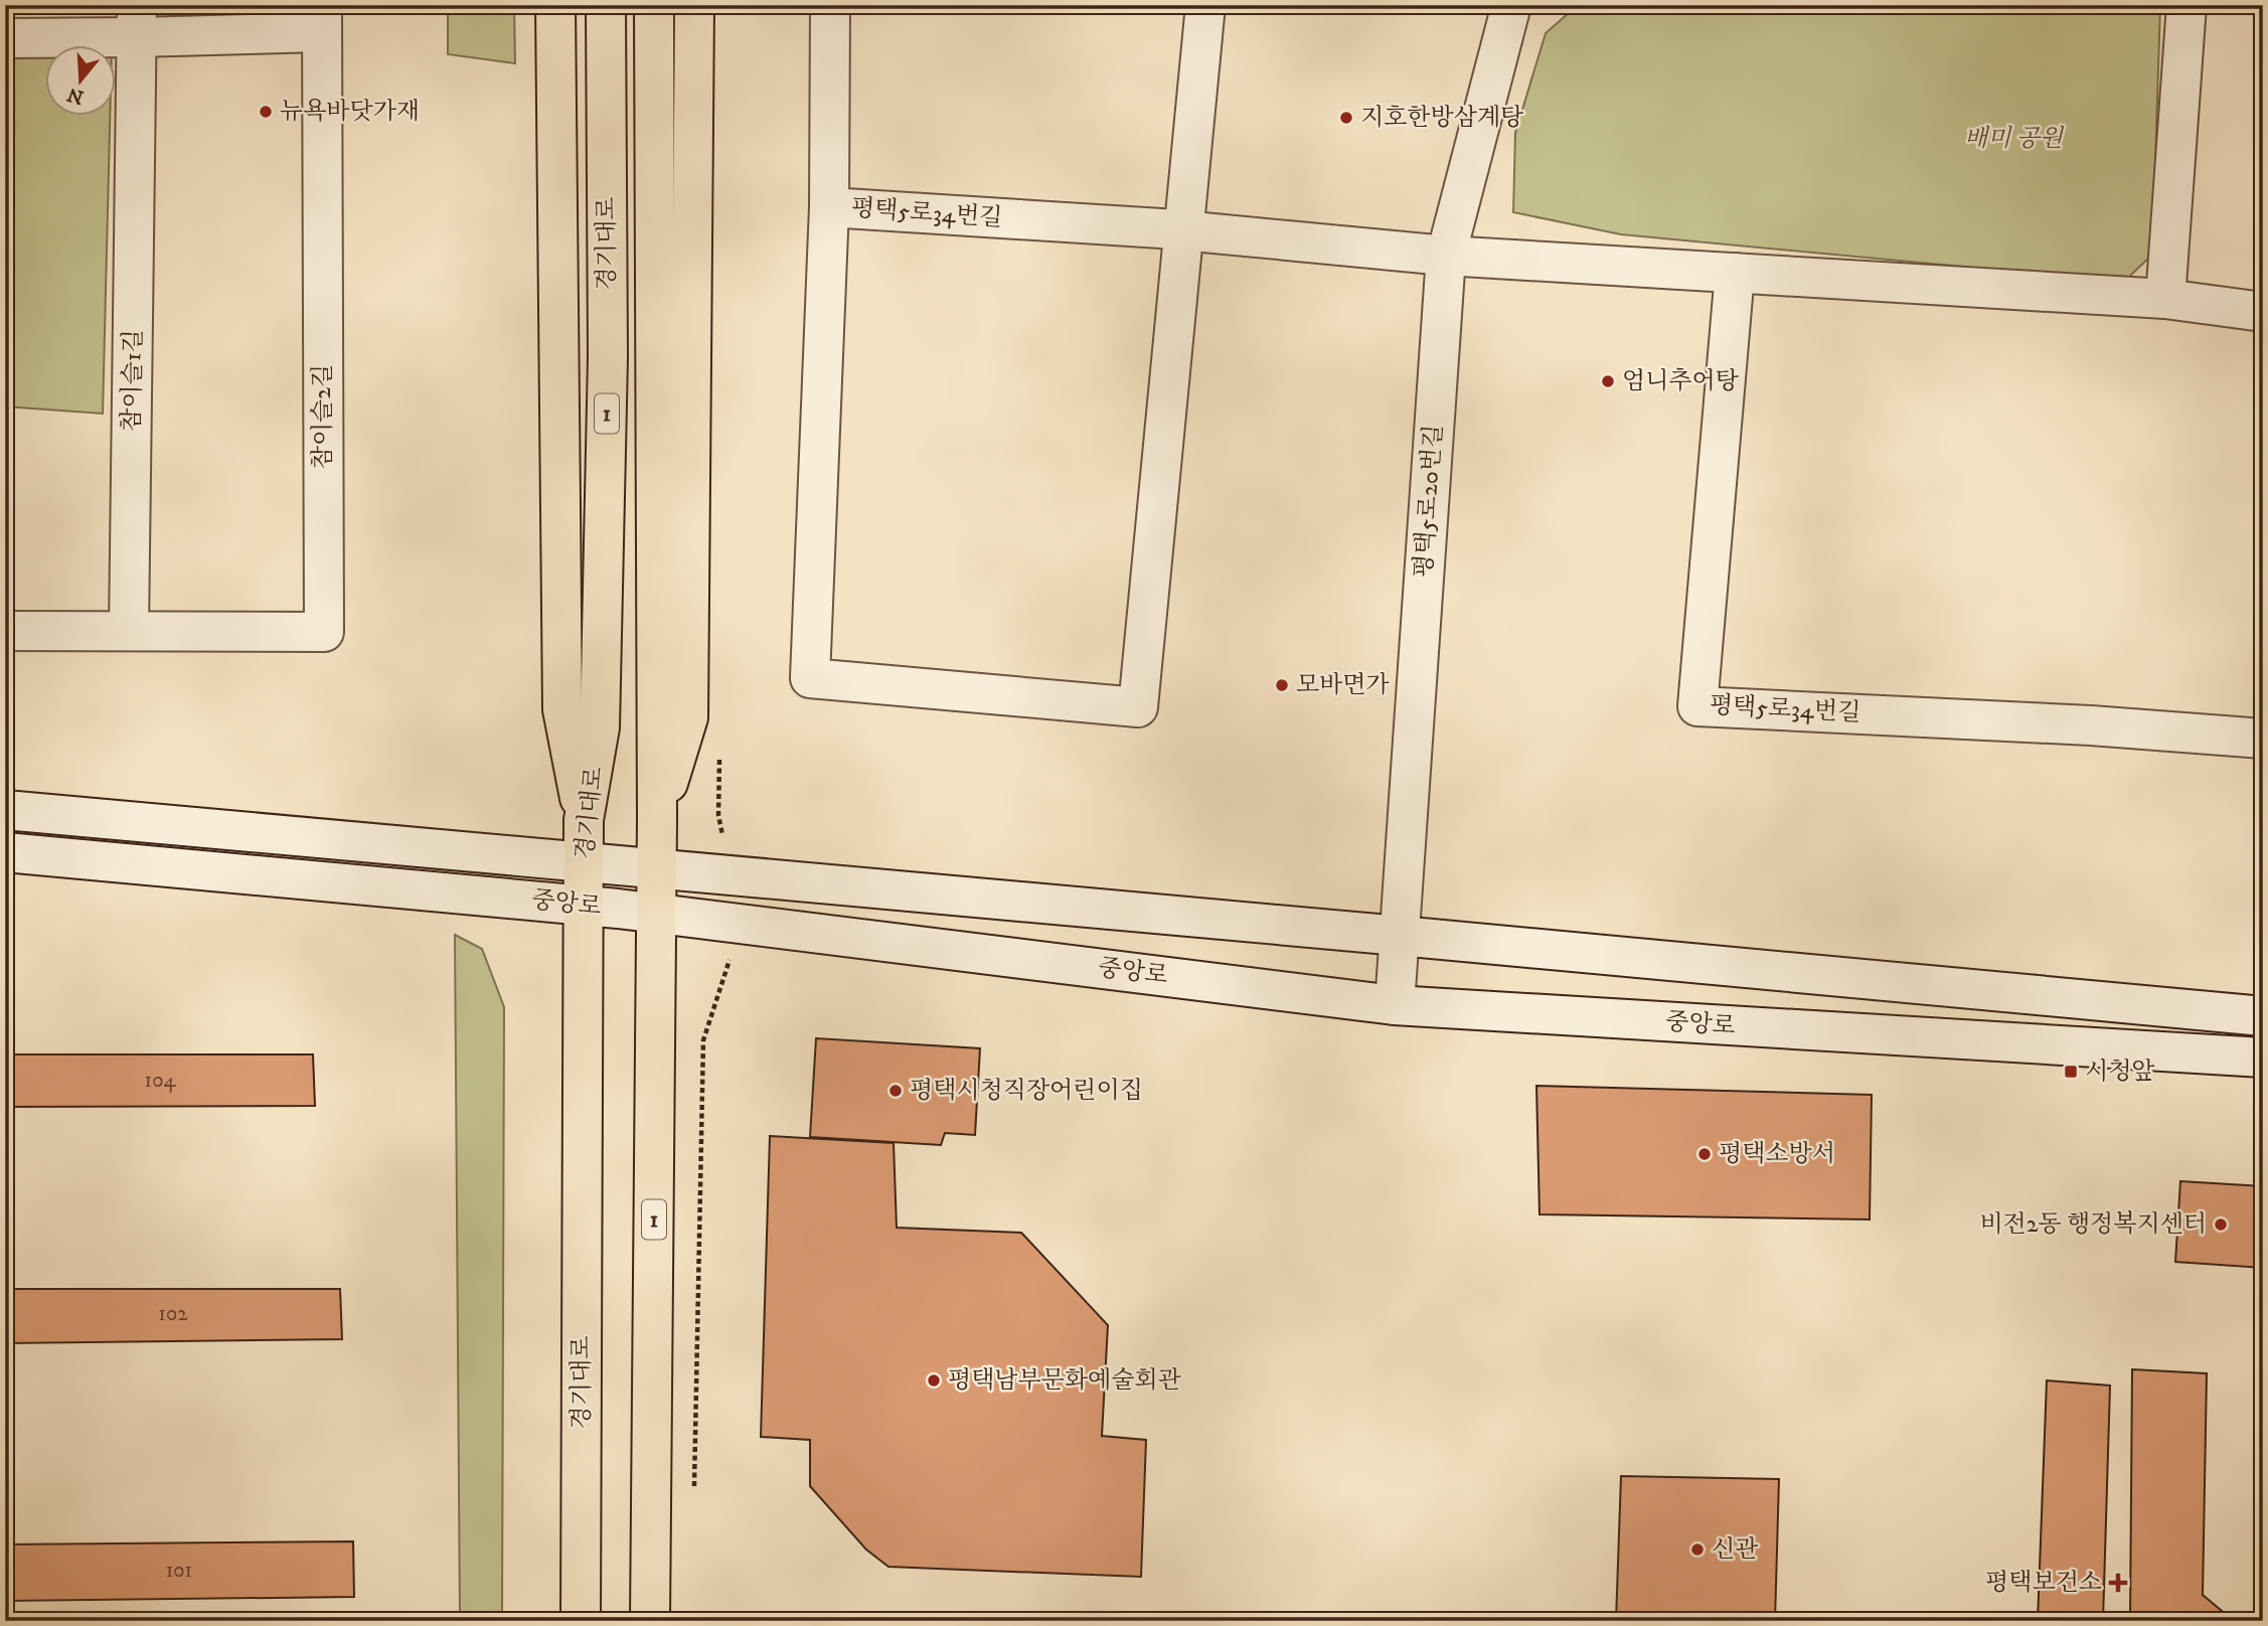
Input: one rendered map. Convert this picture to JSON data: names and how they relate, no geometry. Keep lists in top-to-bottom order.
{
  "streets": {
    "main road": ["경기대로", "1"],
    "street": [
      "평택5로34번길",
      "참이슬1길",
      "참이슬2길",
      "평택5로20번길",
      "중앙로"
    ]
  },
  "crossings": [
    ["평택5로34번길", "평택5로20번길"],
    ["경기대로", "중앙로"],
    ["참이슬1길", "참이슬2길"],
    ["평택5로20번길", "중앙로"]
  ],
  "parks": ["배미 공원"],
  "places": {
    "other": [
      "뉴욕바닷가재",
      "지호한방삼계탕",
      "엄니추어탕",
      "모바면가",
      "평택시청직장어린이집",
      "평택소방서",
      "비전2동 행정복지센터",
      "평택남부문화예술회관",
      "신관"
    ],
    "transit": ["시청앞"],
    "health": ["평택보건소"]
  },
  "house_numbers": ["104", "102", "101"],
  "north": "bottom"
}
